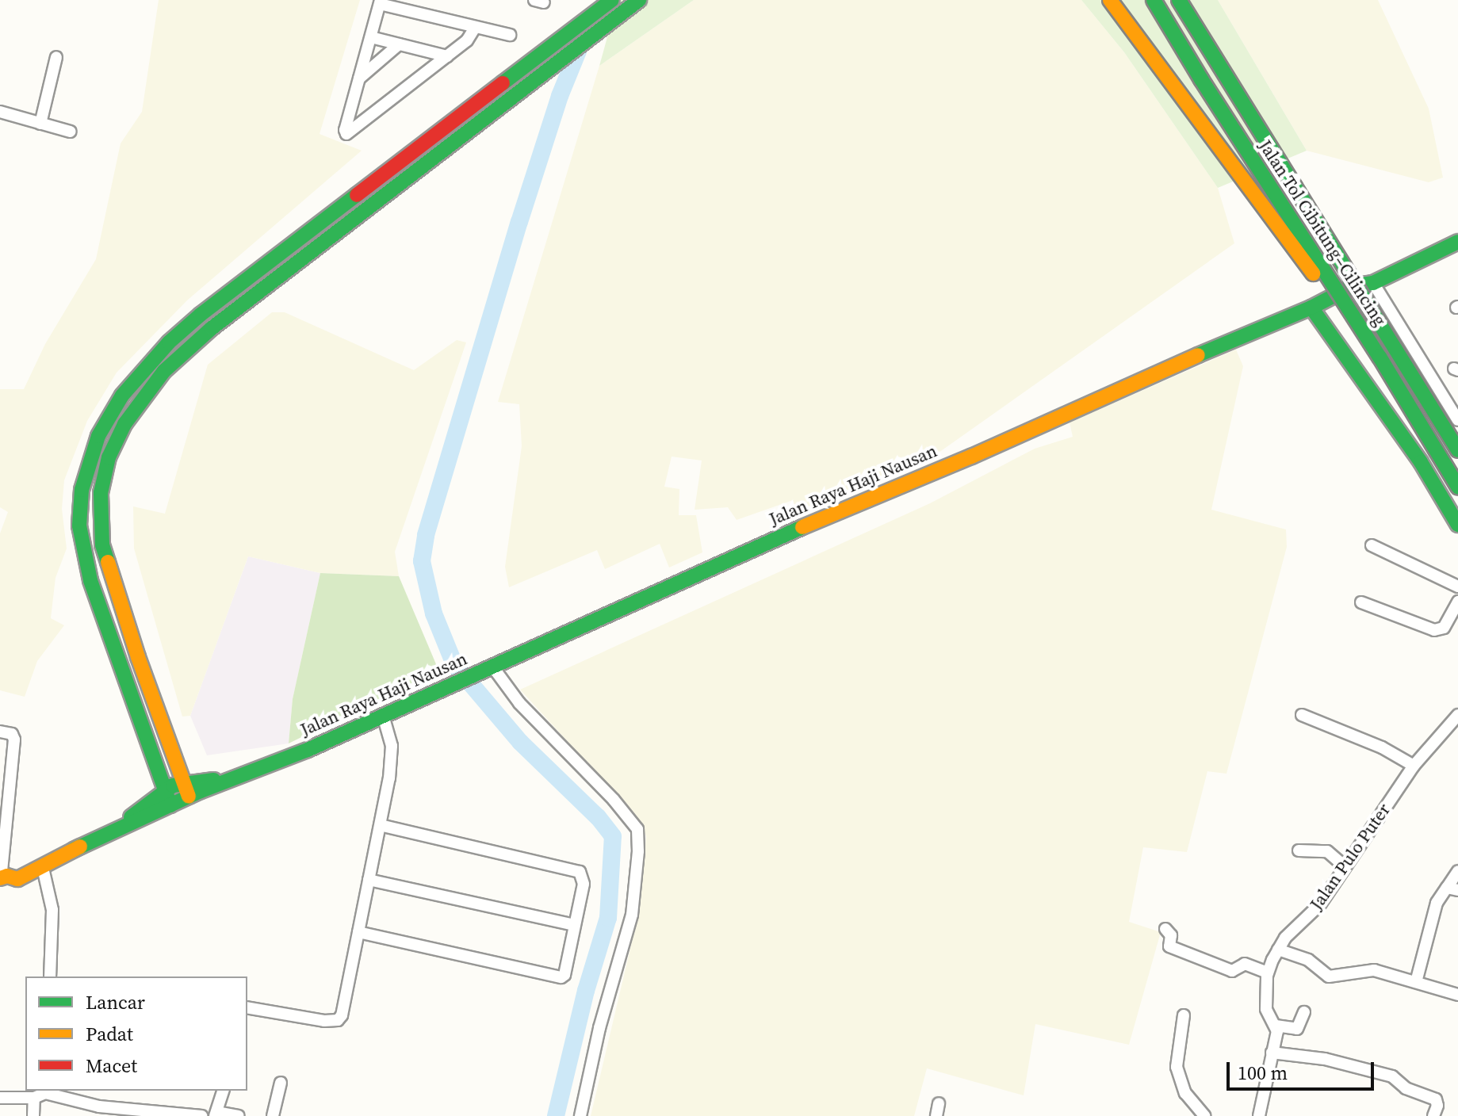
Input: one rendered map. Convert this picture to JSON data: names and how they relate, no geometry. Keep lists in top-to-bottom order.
{
  "streets": {
    "main road": ["Jalan Tol Cibitung–Cilincing", "Jalan Raya Haji Nausan"],
    "street": ["Jalan Pulo Puter"]
  },
  "legend": ["Lancar", "Padat", "Macet"],
  "scale_bar": "100 m"
}
